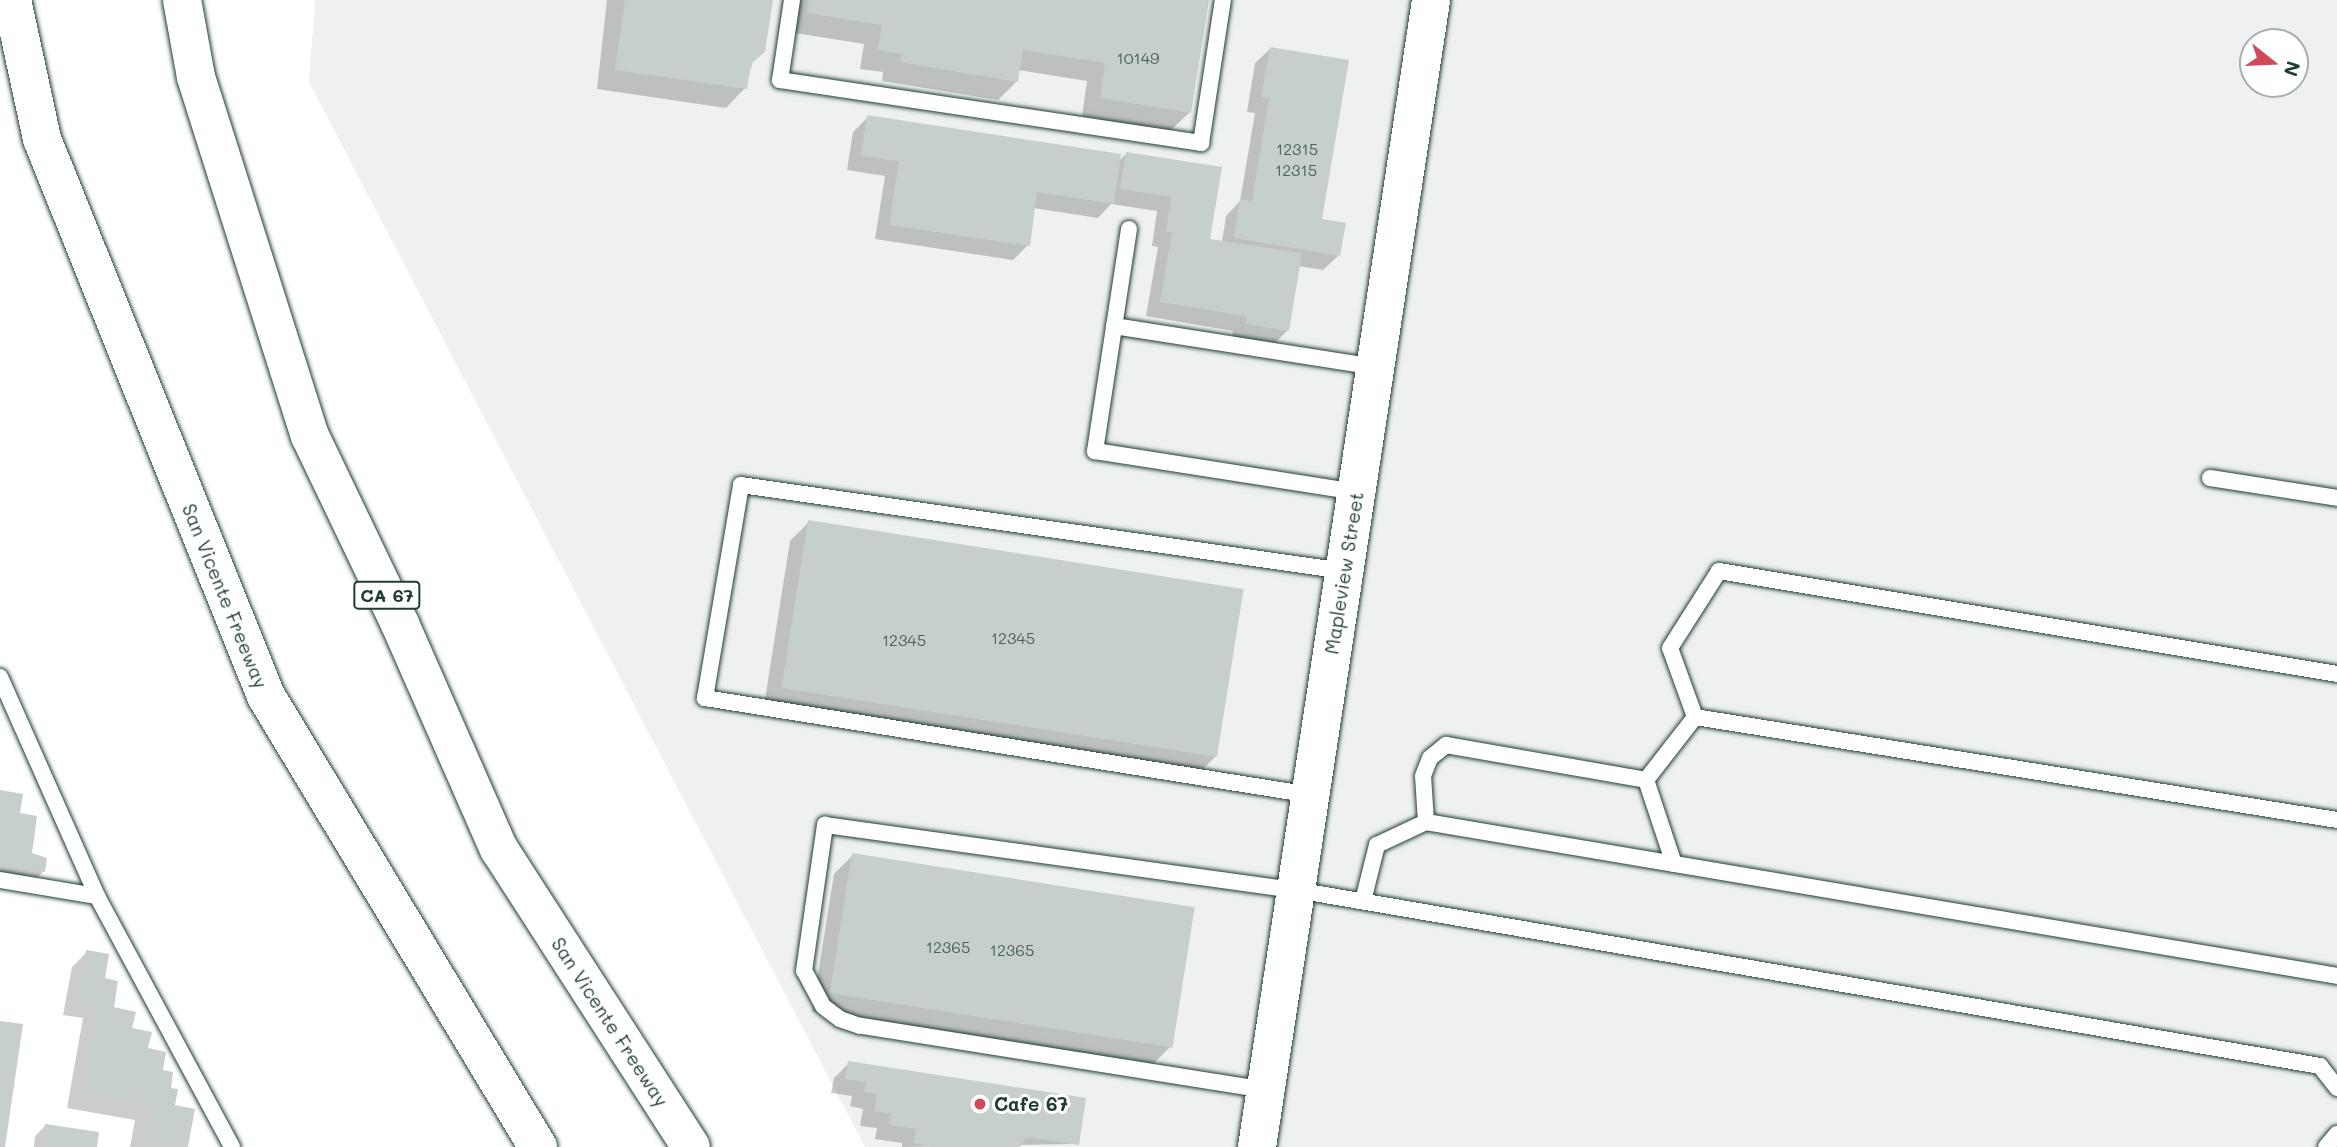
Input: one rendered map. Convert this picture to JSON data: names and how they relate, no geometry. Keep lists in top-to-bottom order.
{
  "streets": {
    "main road": ["Mapleview Street", "CA 67", "San Vicente Freeway"]
  },
  "places": ["Cafe 67"],
  "house_numbers": [
    "10149",
    "12315",
    "12315",
    "12345",
    "12345",
    "12365",
    "12365"
  ],
  "north": "right"
}
